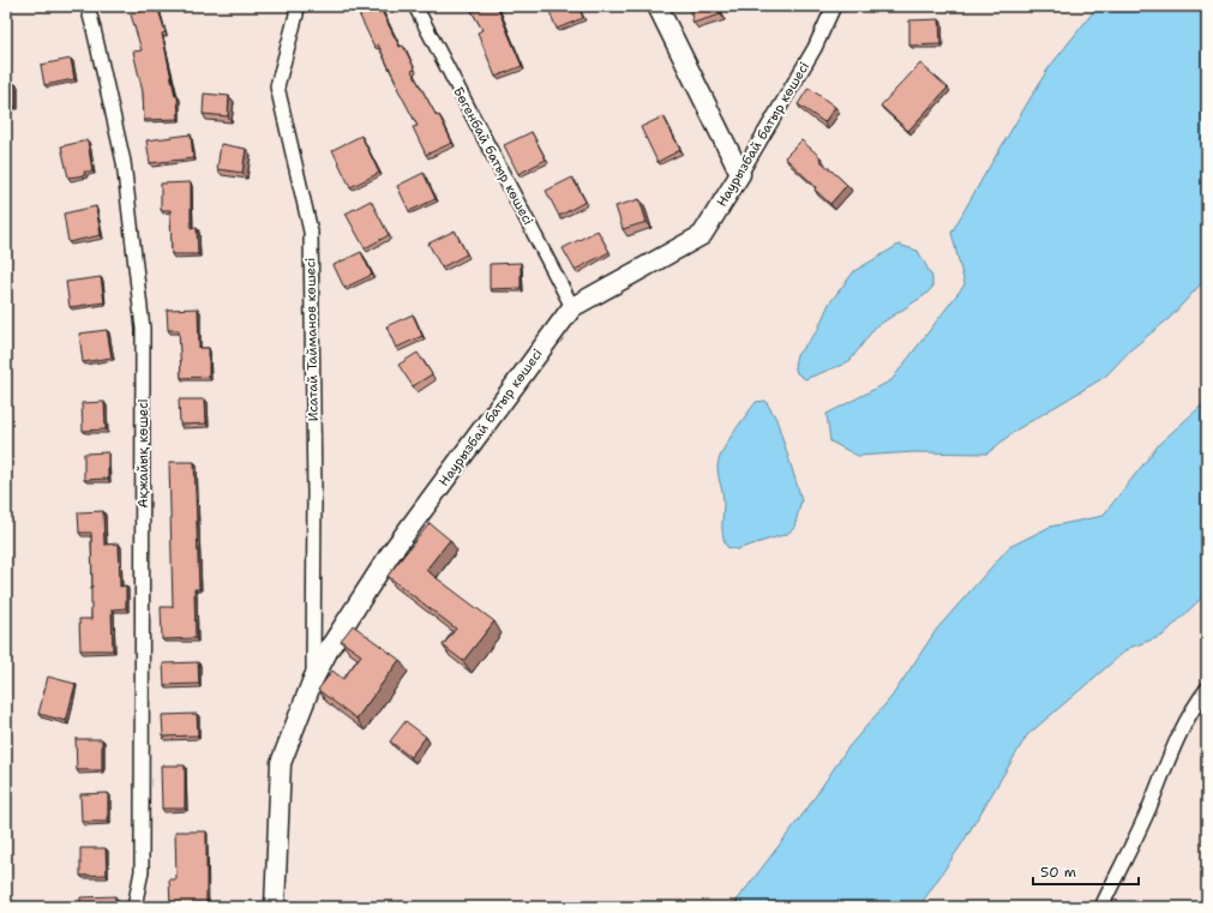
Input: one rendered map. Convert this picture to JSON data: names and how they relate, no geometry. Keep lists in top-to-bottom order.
{
  "streets": {
    "street": [
      "Наурызбай батыр көшесі",
      "Бөгенбай батыр көшесі",
      "Исатай Тайманов көшесі",
      "Ақжайық көшесі"
    ]
  },
  "crossings": [
    ["Наурызбай батыр көшесі", "Бөгенбай батыр көшесі"],
    ["Наурызбай батыр көшесі", "Исатай Тайманов көшесі"]
  ],
  "scale_bar": "50 m"
}
